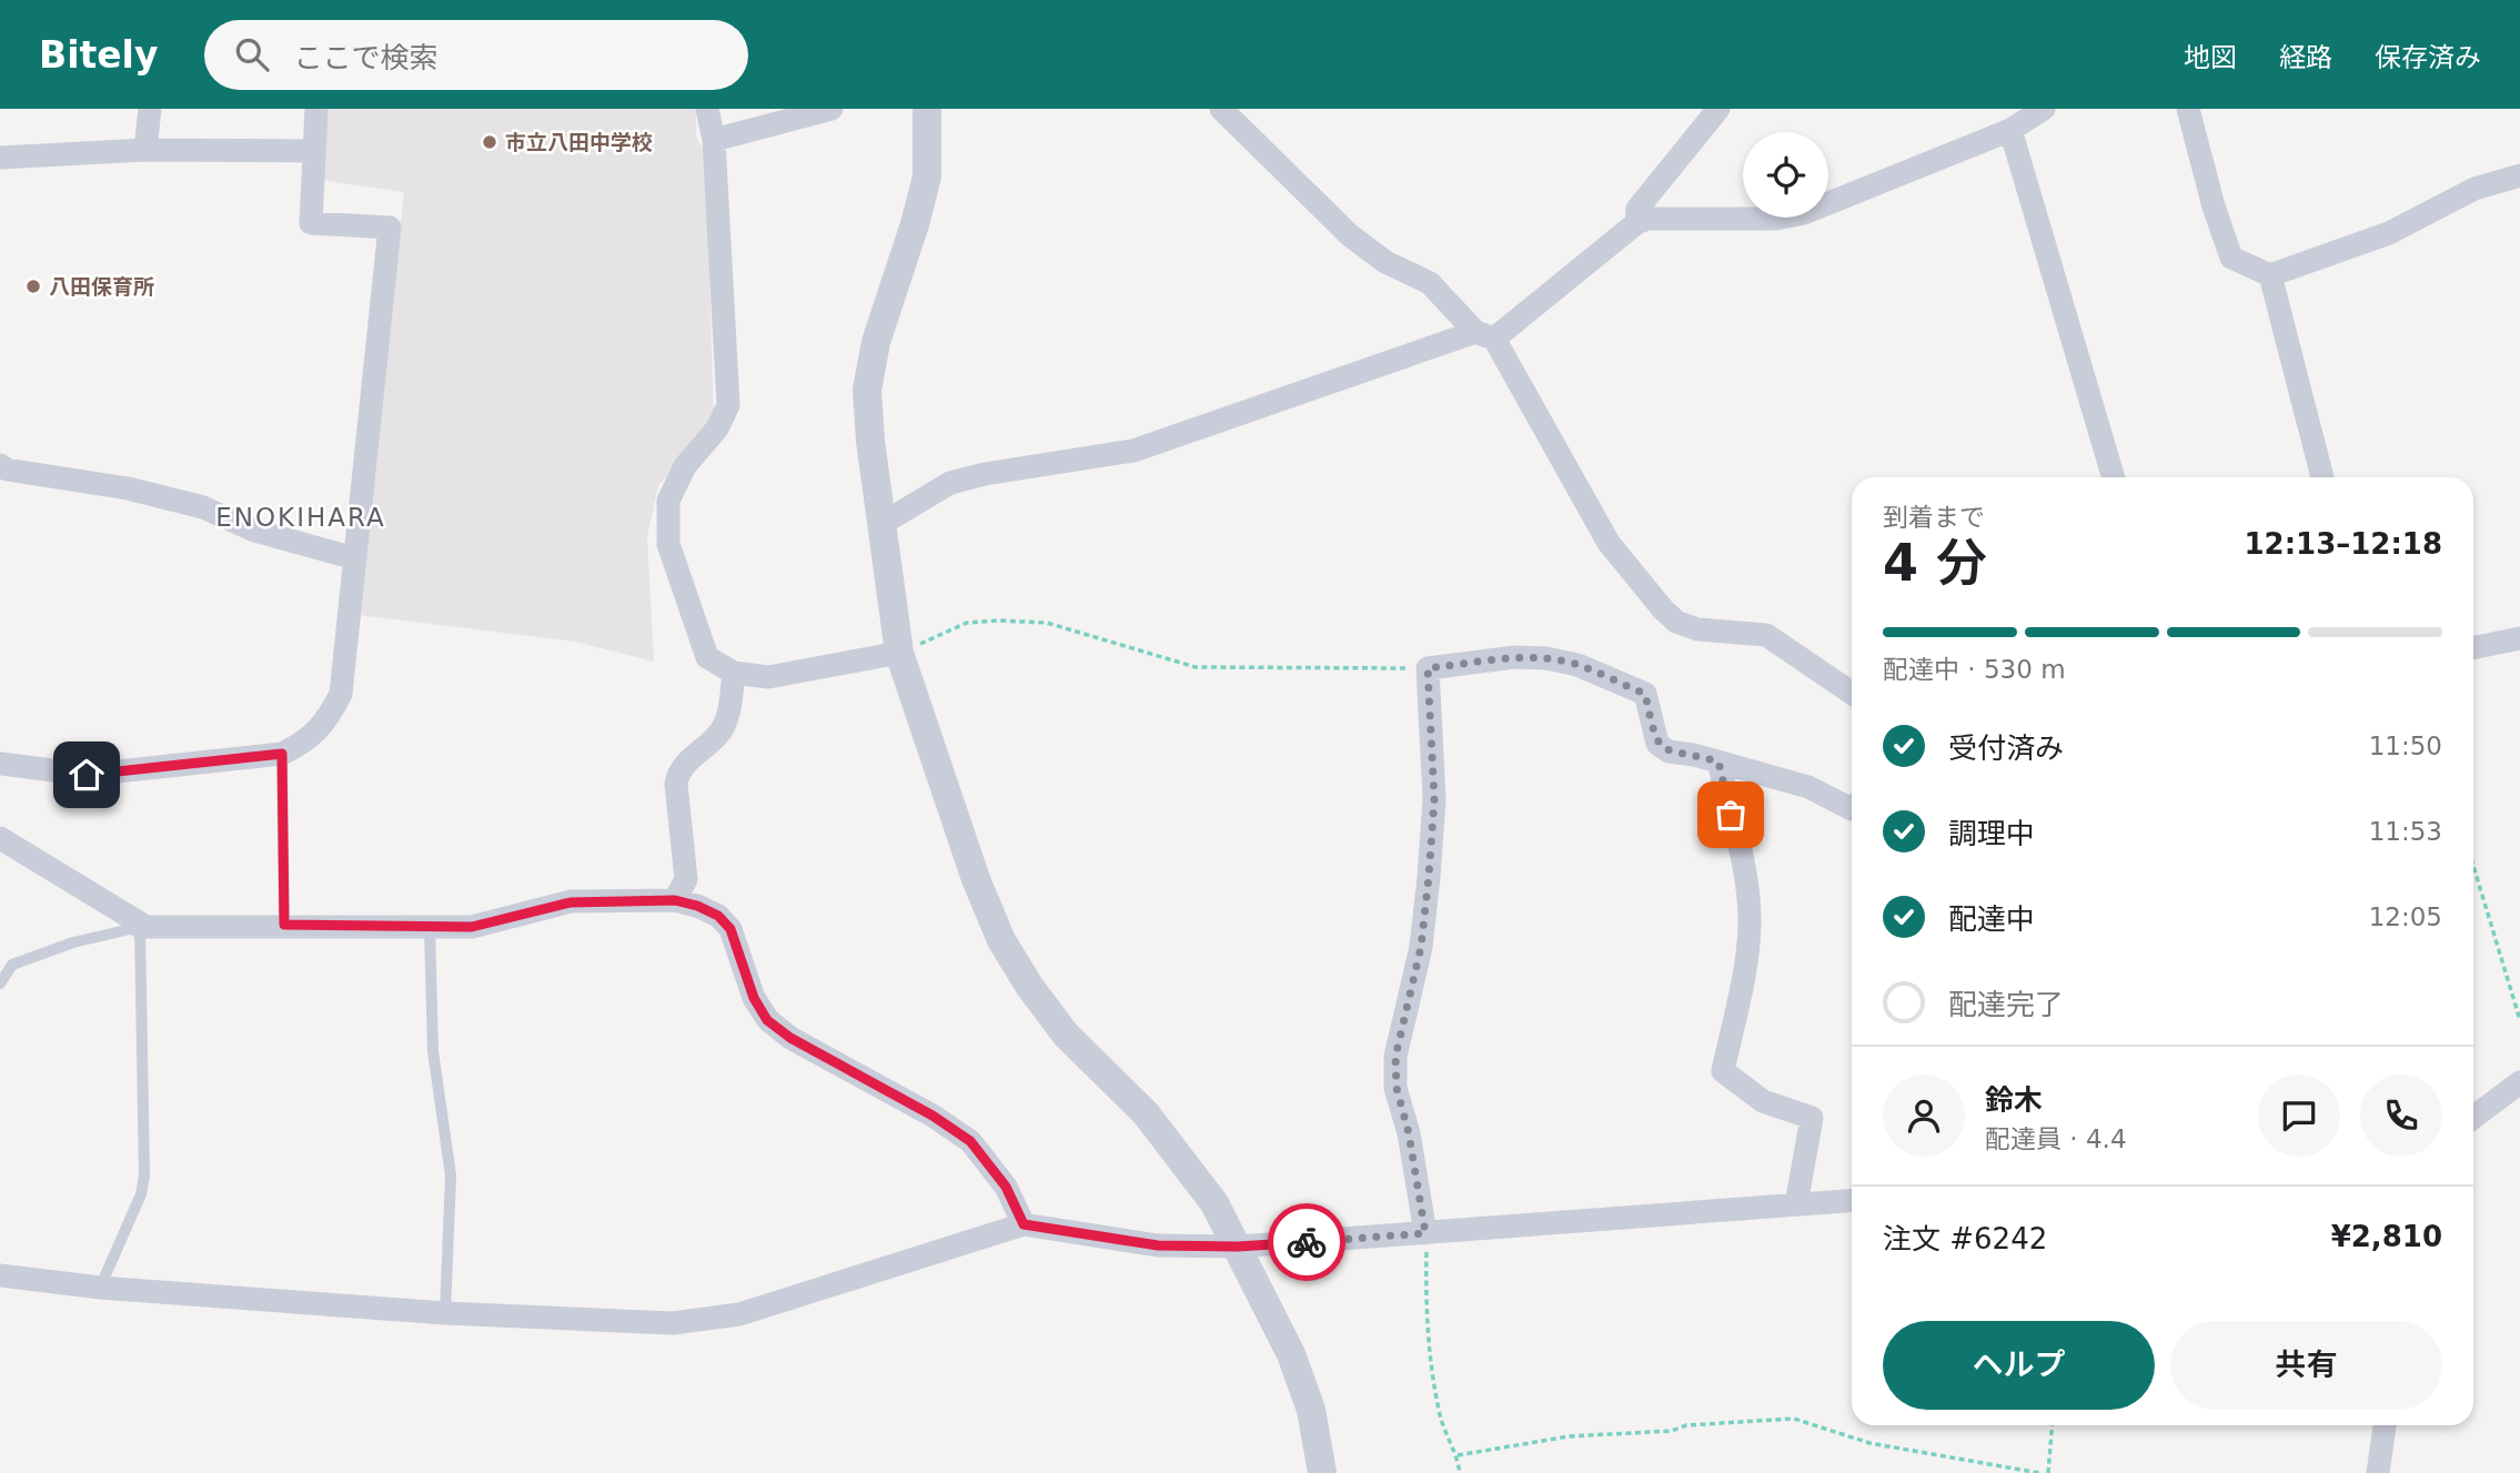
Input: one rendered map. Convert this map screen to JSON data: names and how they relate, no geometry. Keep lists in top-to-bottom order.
{
  "districts": ["ENOKIHARA"],
  "places": ["市立八田中学校", "八田保育所"],
  "page": {
    "header": "Bitely",
    "search": "ここで検索",
    "nav": ["地図", "経路", "保存済み"],
    "heading": ["4 分", "到着まで", "12:13–12:18"],
    "panel": [
      "鈴木",
      "配達員 · 4.4",
      "注文 #6242",
      "¥2,810"
    ],
    "bar": "配達中 · 530 m",
    "list": [
      ["受付済み", "11:50"],
      ["調理中", "11:53"],
      ["配達中", "12:05"],
      "配達完了"
    ],
    "buttons": ["ヘルプ", "共有"]
  }
}
